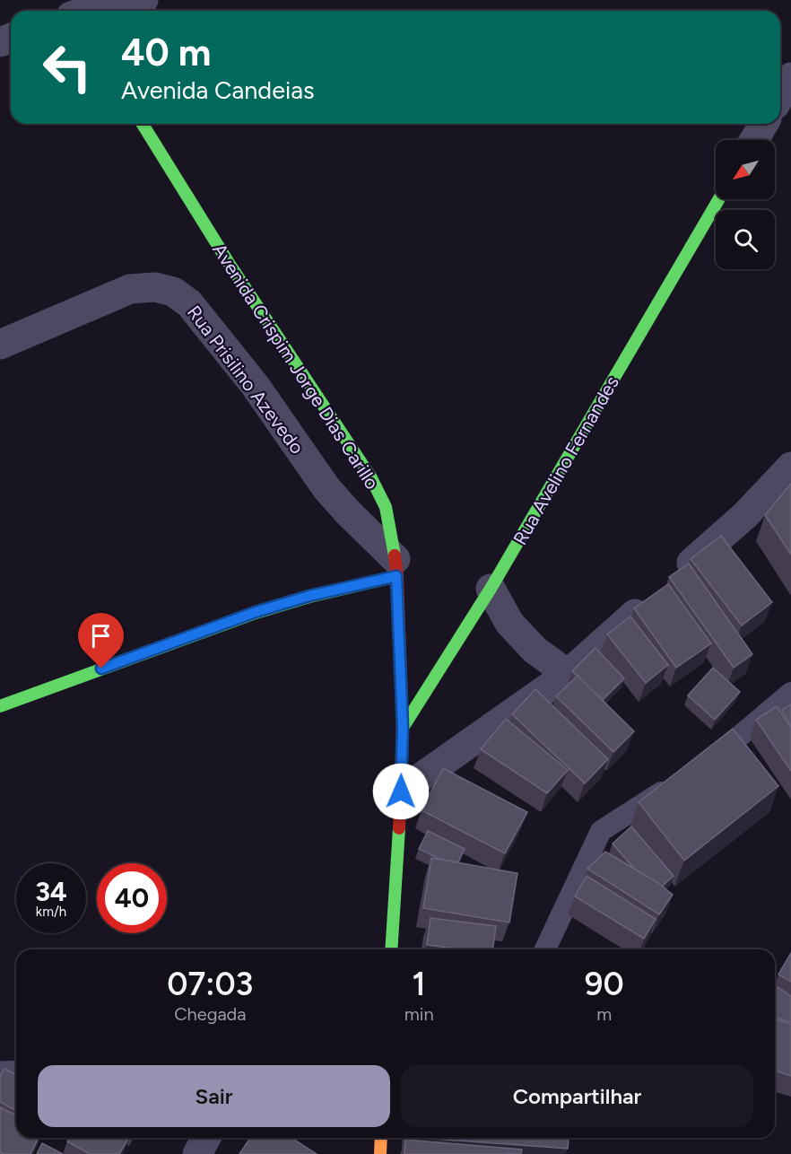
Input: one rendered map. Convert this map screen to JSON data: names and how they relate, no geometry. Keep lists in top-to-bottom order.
{
  "streets": {
    "street": ["Avenida Crispim Jorge Dias Carillo", "Rua Prisilino Azevedo", "Rua Avelino Fernandes"]
  },
  "crossings": [
    ["Avenida Crispim Jorge Dias Carillo", "Rua Prisilino Azevedo"],
    ["Avenida Crispim Jorge Dias Carillo", "Rua Avelino Fernandes"]
  ],
  "north": "bottom left",
  "page": {
    "turn": ["40 m", "Avenida Candeias"],
    "speed": "34 km/h",
    "limit": "40",
    "eta": [
      "07:03",
      "Chegada",
      "1",
      "min",
      "90",
      "m"
    ],
    "buttons": ["Sair", "Compartilhar"]
  }
}
